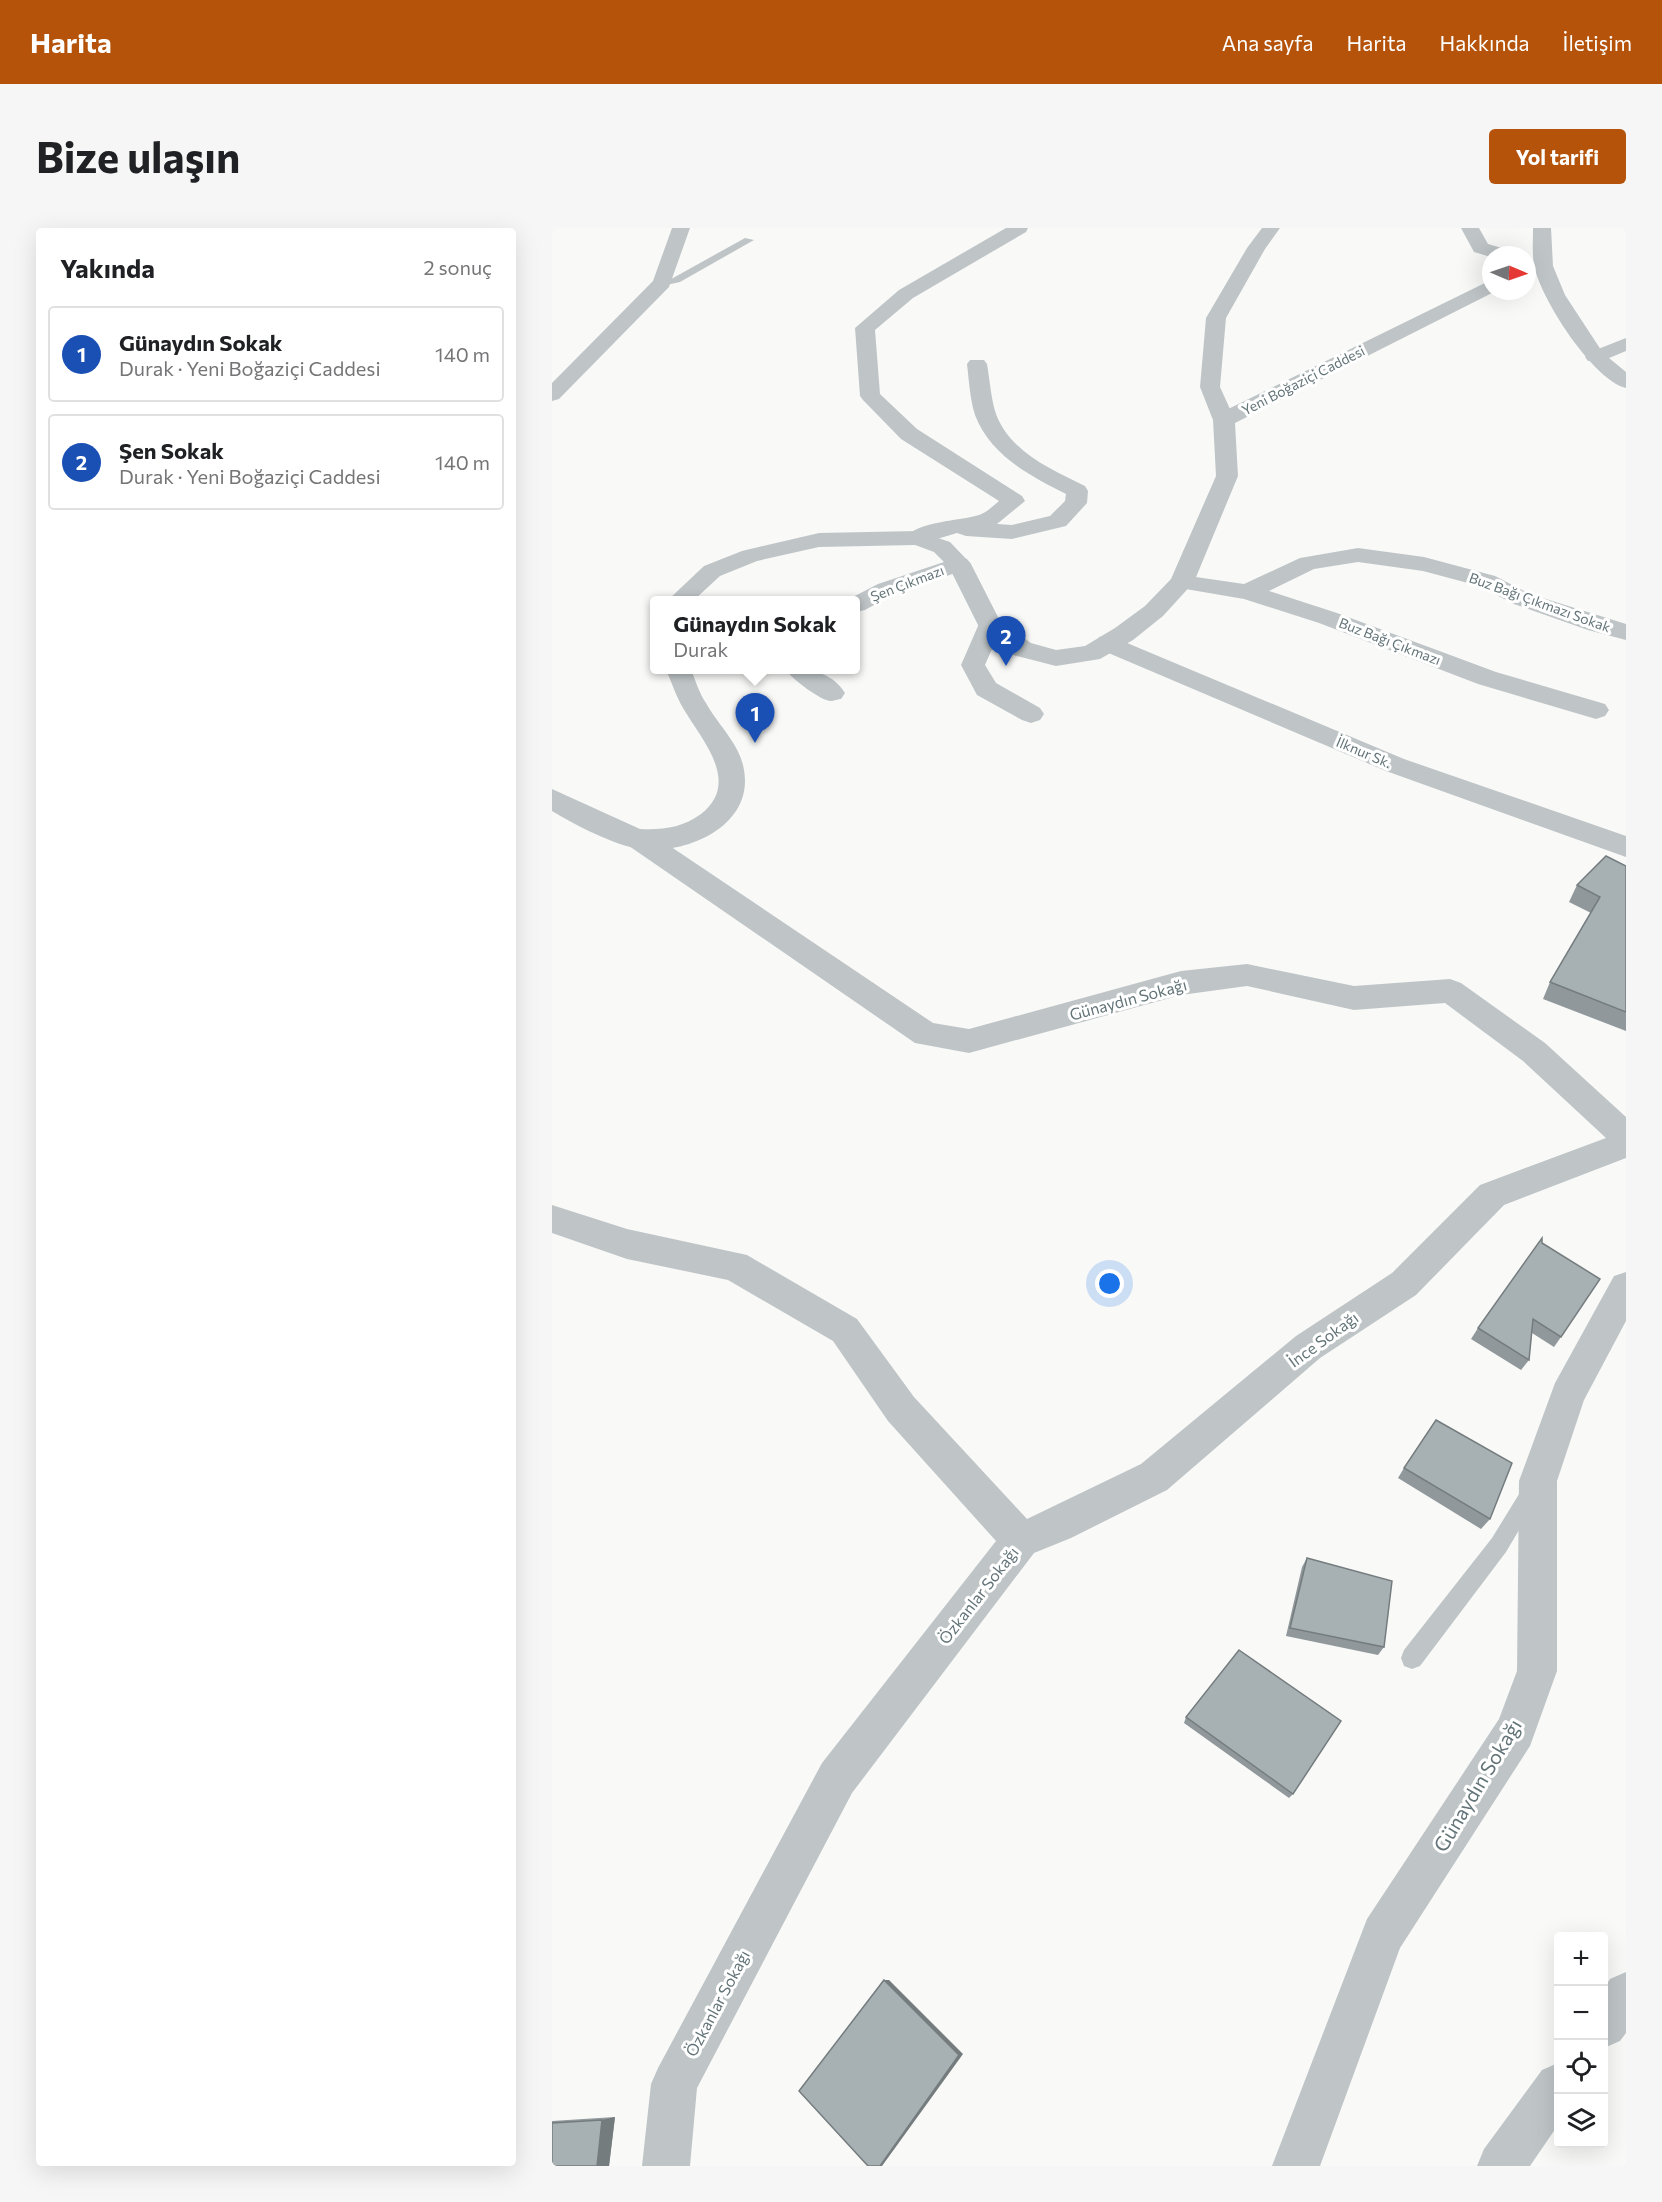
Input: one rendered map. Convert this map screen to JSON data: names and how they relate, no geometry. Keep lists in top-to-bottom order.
{
  "streets": {
    "street": [
      "Yeni Boğaziçi Caddesi",
      "Şen Çıkmazı",
      "Buz Bağı Çıkmazı Sokak",
      "Buz Bağı Çıkmazı",
      "İlknur Sk.",
      "Günaydın Sokağı",
      "İnce Sokağı",
      "Özkanlar Sokağı"
    ]
  },
  "crossings": [
    ["Yeni Boğaziçi Caddesi", "Şen Çıkmazı"],
    ["Yeni Boğaziçi Caddesi", "Buz Bağı Çıkmazı"],
    ["Yeni Boğaziçi Caddesi", "İlknur Sk."],
    ["Buz Bağı Çıkmazı Sokak", "Buz Bağı Çıkmazı"],
    ["İnce Sokağı", "Özkanlar Sokağı"]
  ],
  "north": "right",
  "page": {
    "header": "Harita",
    "nav": [
      "Ana sayfa",
      "Harita",
      "Hakkında",
      "İletişim"
    ],
    "buttons": "Yol tarifi",
    "title": "Bize ulaşın",
    "heading": ["Yakında", "2 sonuç"],
    "list": [
      {
        "mark": "1",
        "name": "Günaydın Sokak",
        "note": "Durak · Yeni Boğaziçi Caddesi",
        "value": "140 m"
      },
      {
        "mark": "2",
        "name": "Şen Sokak",
        "note": "Durak · Yeni Boğaziçi Caddesi",
        "value": "140 m"
      }
    ],
    "popup": ["Günaydın Sokak", "Durak"],
    "pins": ["2", "1"],
    "map_buttons": ["+", "−"]
  }
}
